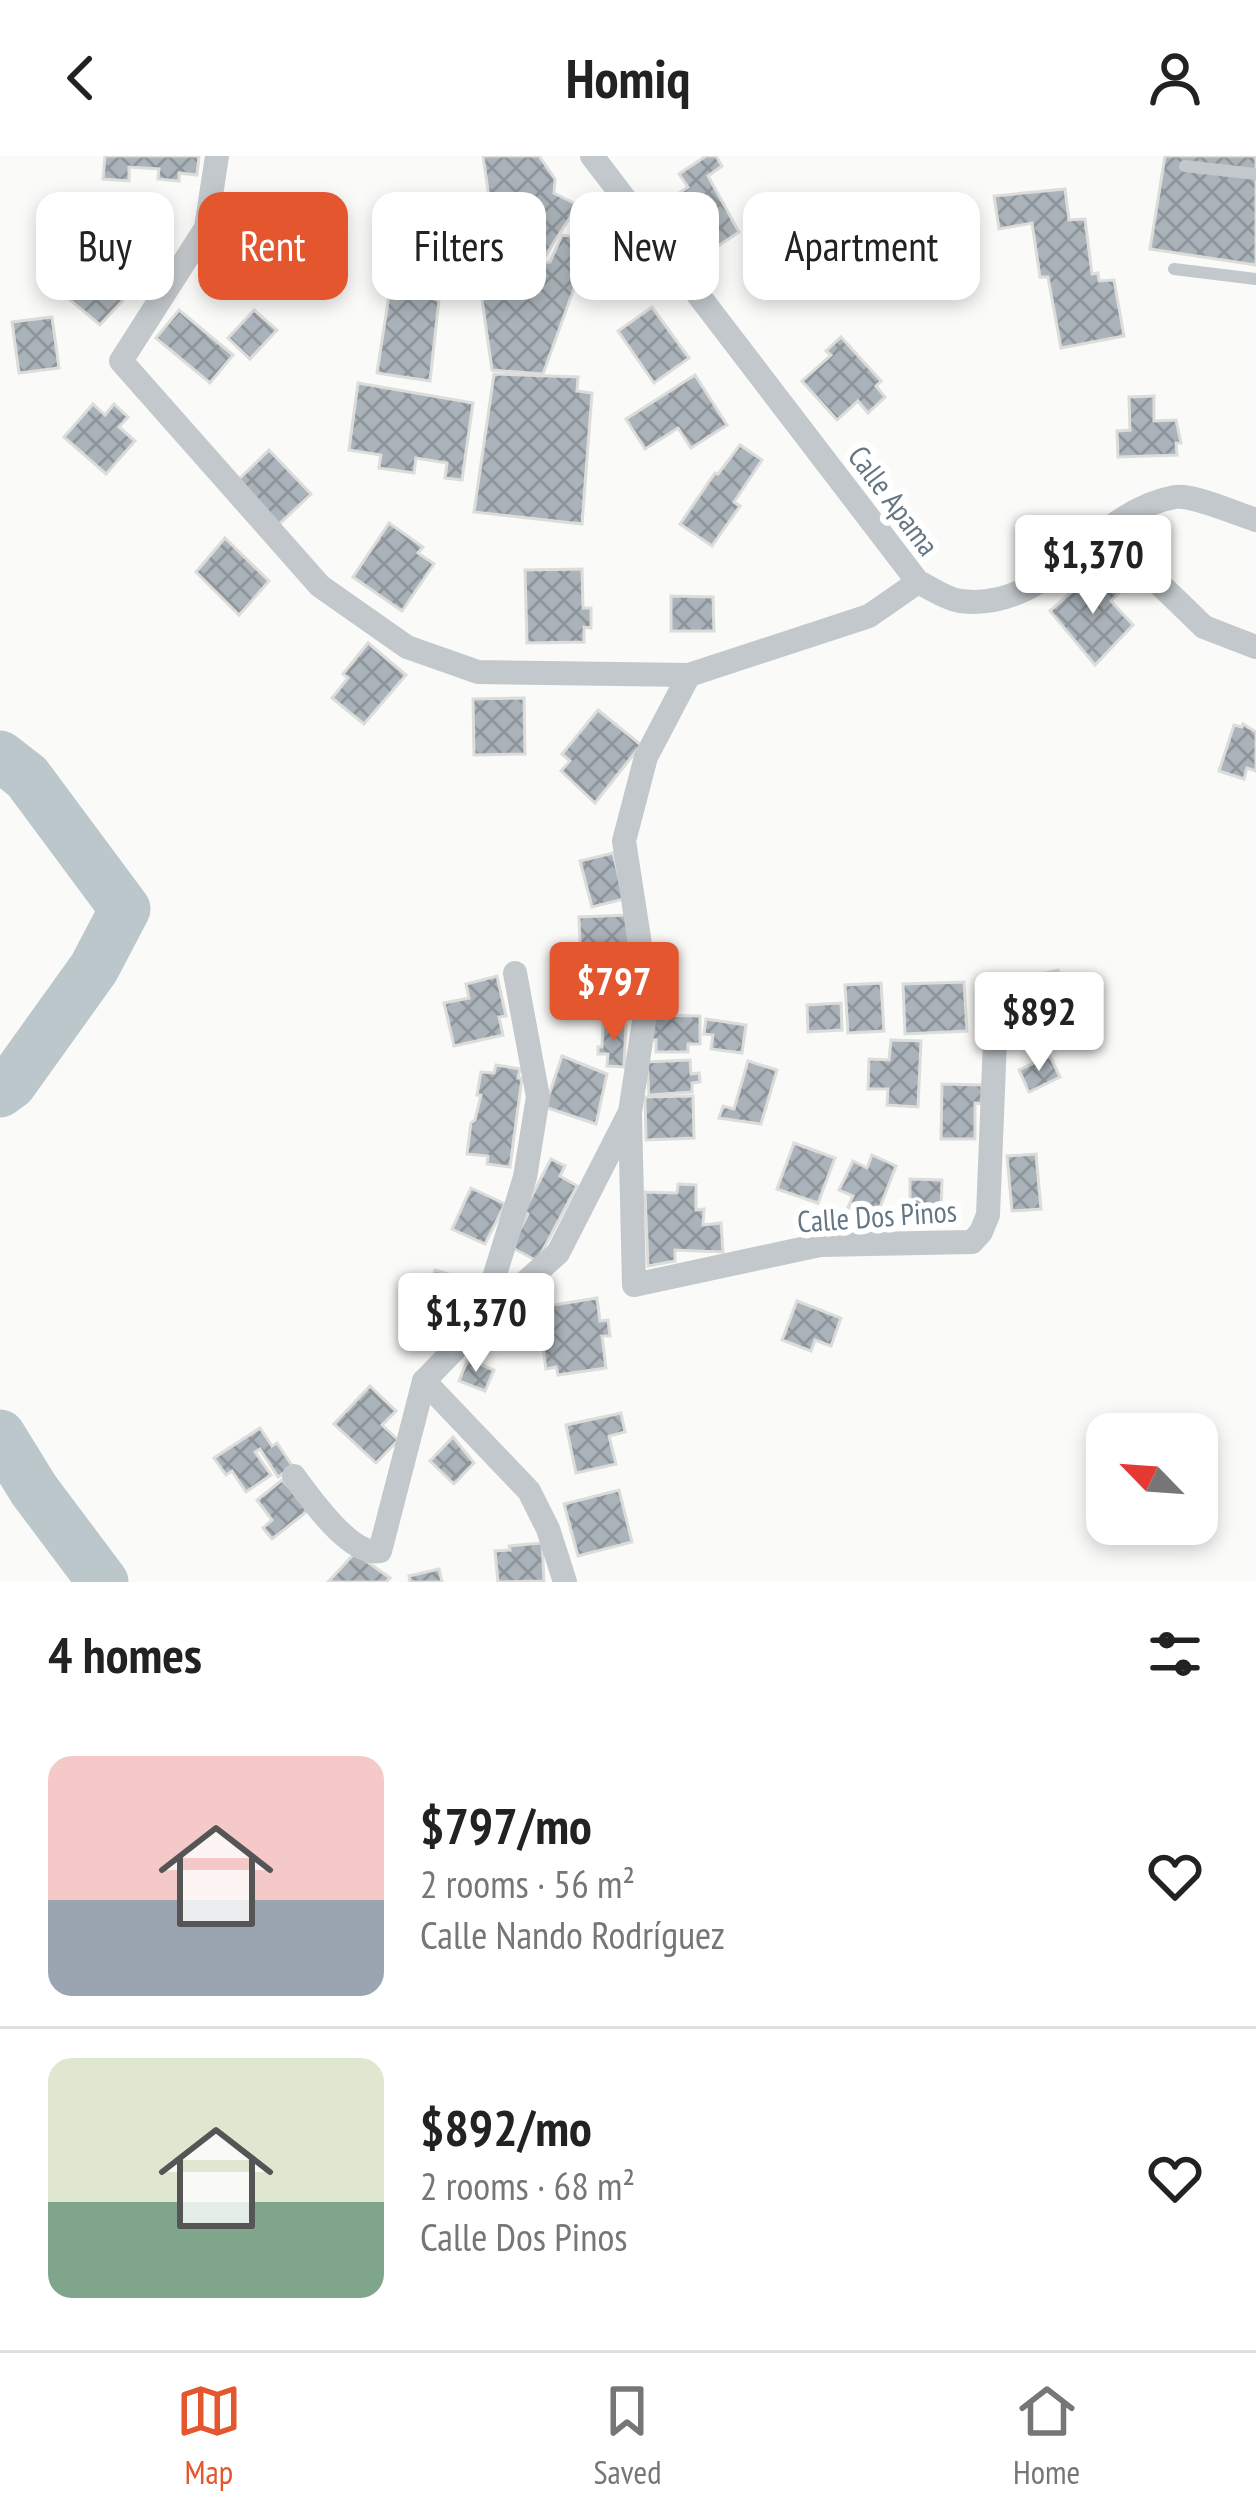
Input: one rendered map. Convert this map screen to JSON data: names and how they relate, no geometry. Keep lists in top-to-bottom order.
{
  "streets": {
    "street": ["Calle Apama", "Calle Dos Pinos"]
  },
  "north": "top left",
  "page": {
    "header": "Homiq",
    "chip": [
      "Buy",
      "Rent",
      "Filters",
      "New",
      "Apartment"
    ],
    "price": [
      "$1,370",
      "$797",
      "$892",
      "$1,370"
    ],
    "heading": "4 homes",
    "list": [
      {
        "name": "$797/mo",
        "note": "2 rooms · 56 m² · Calle Nando Rodríguez"
      },
      {
        "name": "$892/mo",
        "note": "2 rooms · 68 m² · Calle Dos Pinos"
      }
    ],
    "tabs": ["Map", "Saved", "Home"]
  }
}
